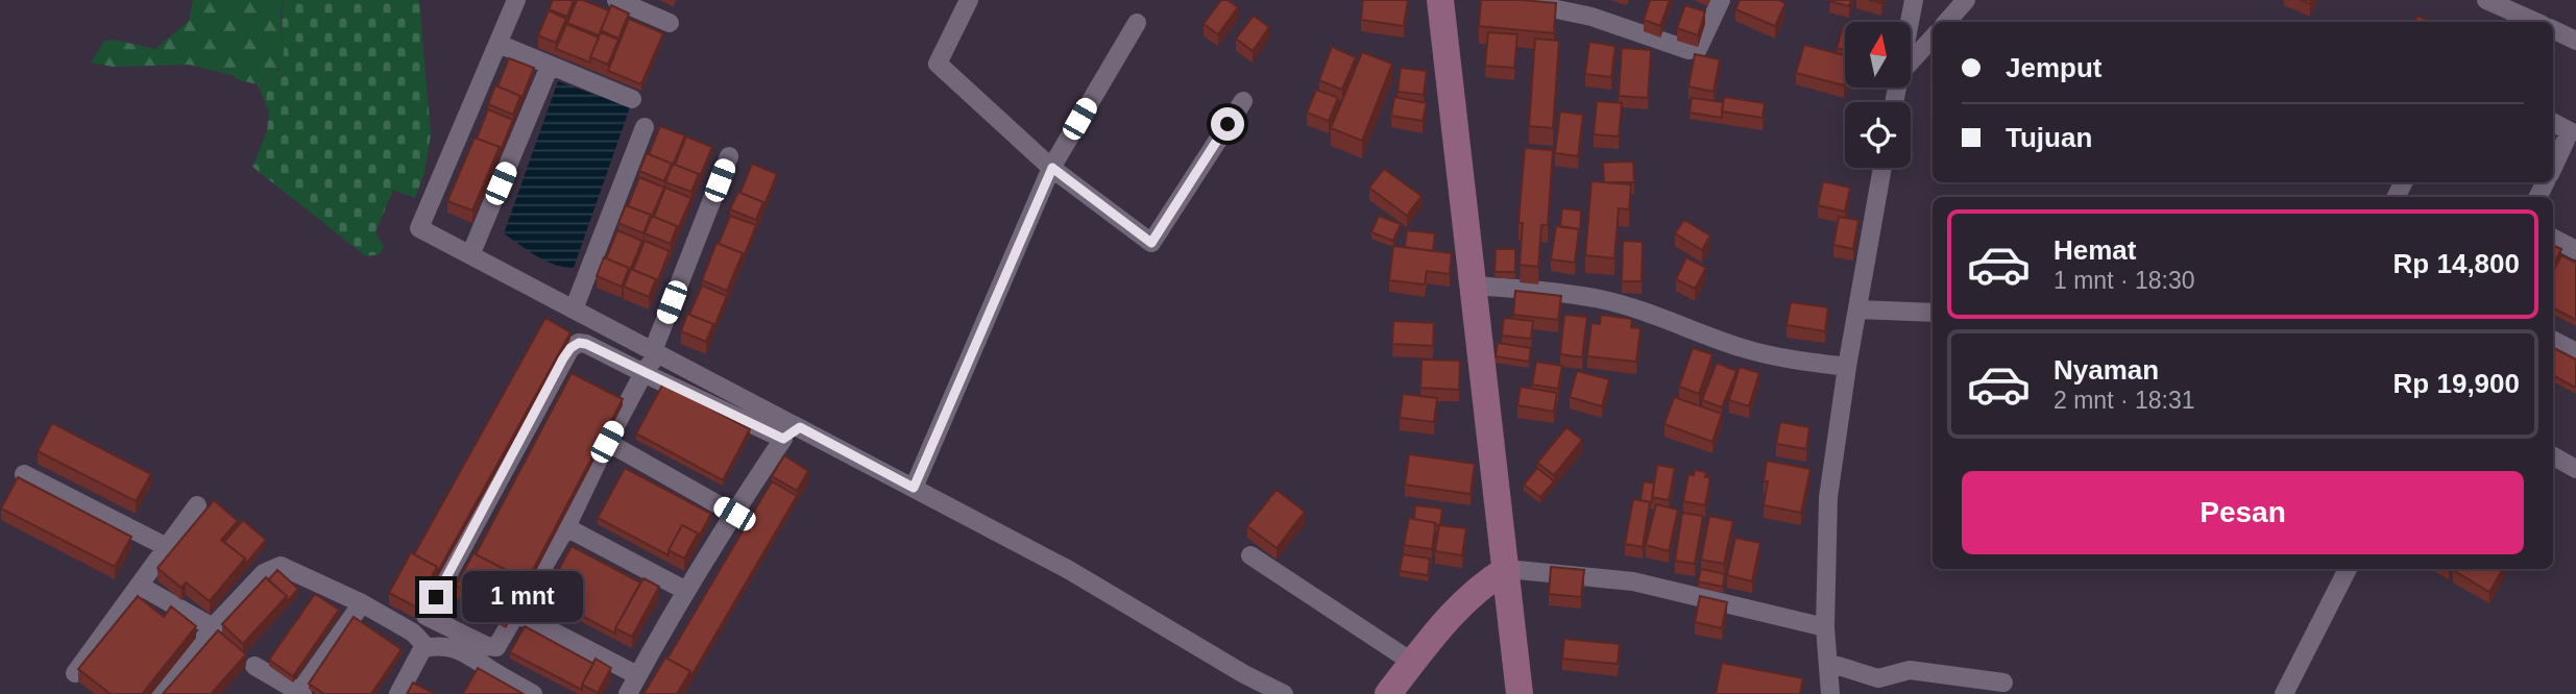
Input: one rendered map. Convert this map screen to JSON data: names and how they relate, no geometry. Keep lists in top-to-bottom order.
{
  "north": "top",
  "page": {
    "banner": ["Jemput", "Tujuan"],
    "list": [
      {
        "name": "Hemat",
        "note": "1 mnt · 18:30",
        "value": "Rp 14,800"
      },
      {
        "name": "Nyaman",
        "note": "2 mnt · 18:31",
        "value": "Rp 19,900"
      }
    ],
    "buttons": "Pesan",
    "bubble": "1 mnt"
  }
}
